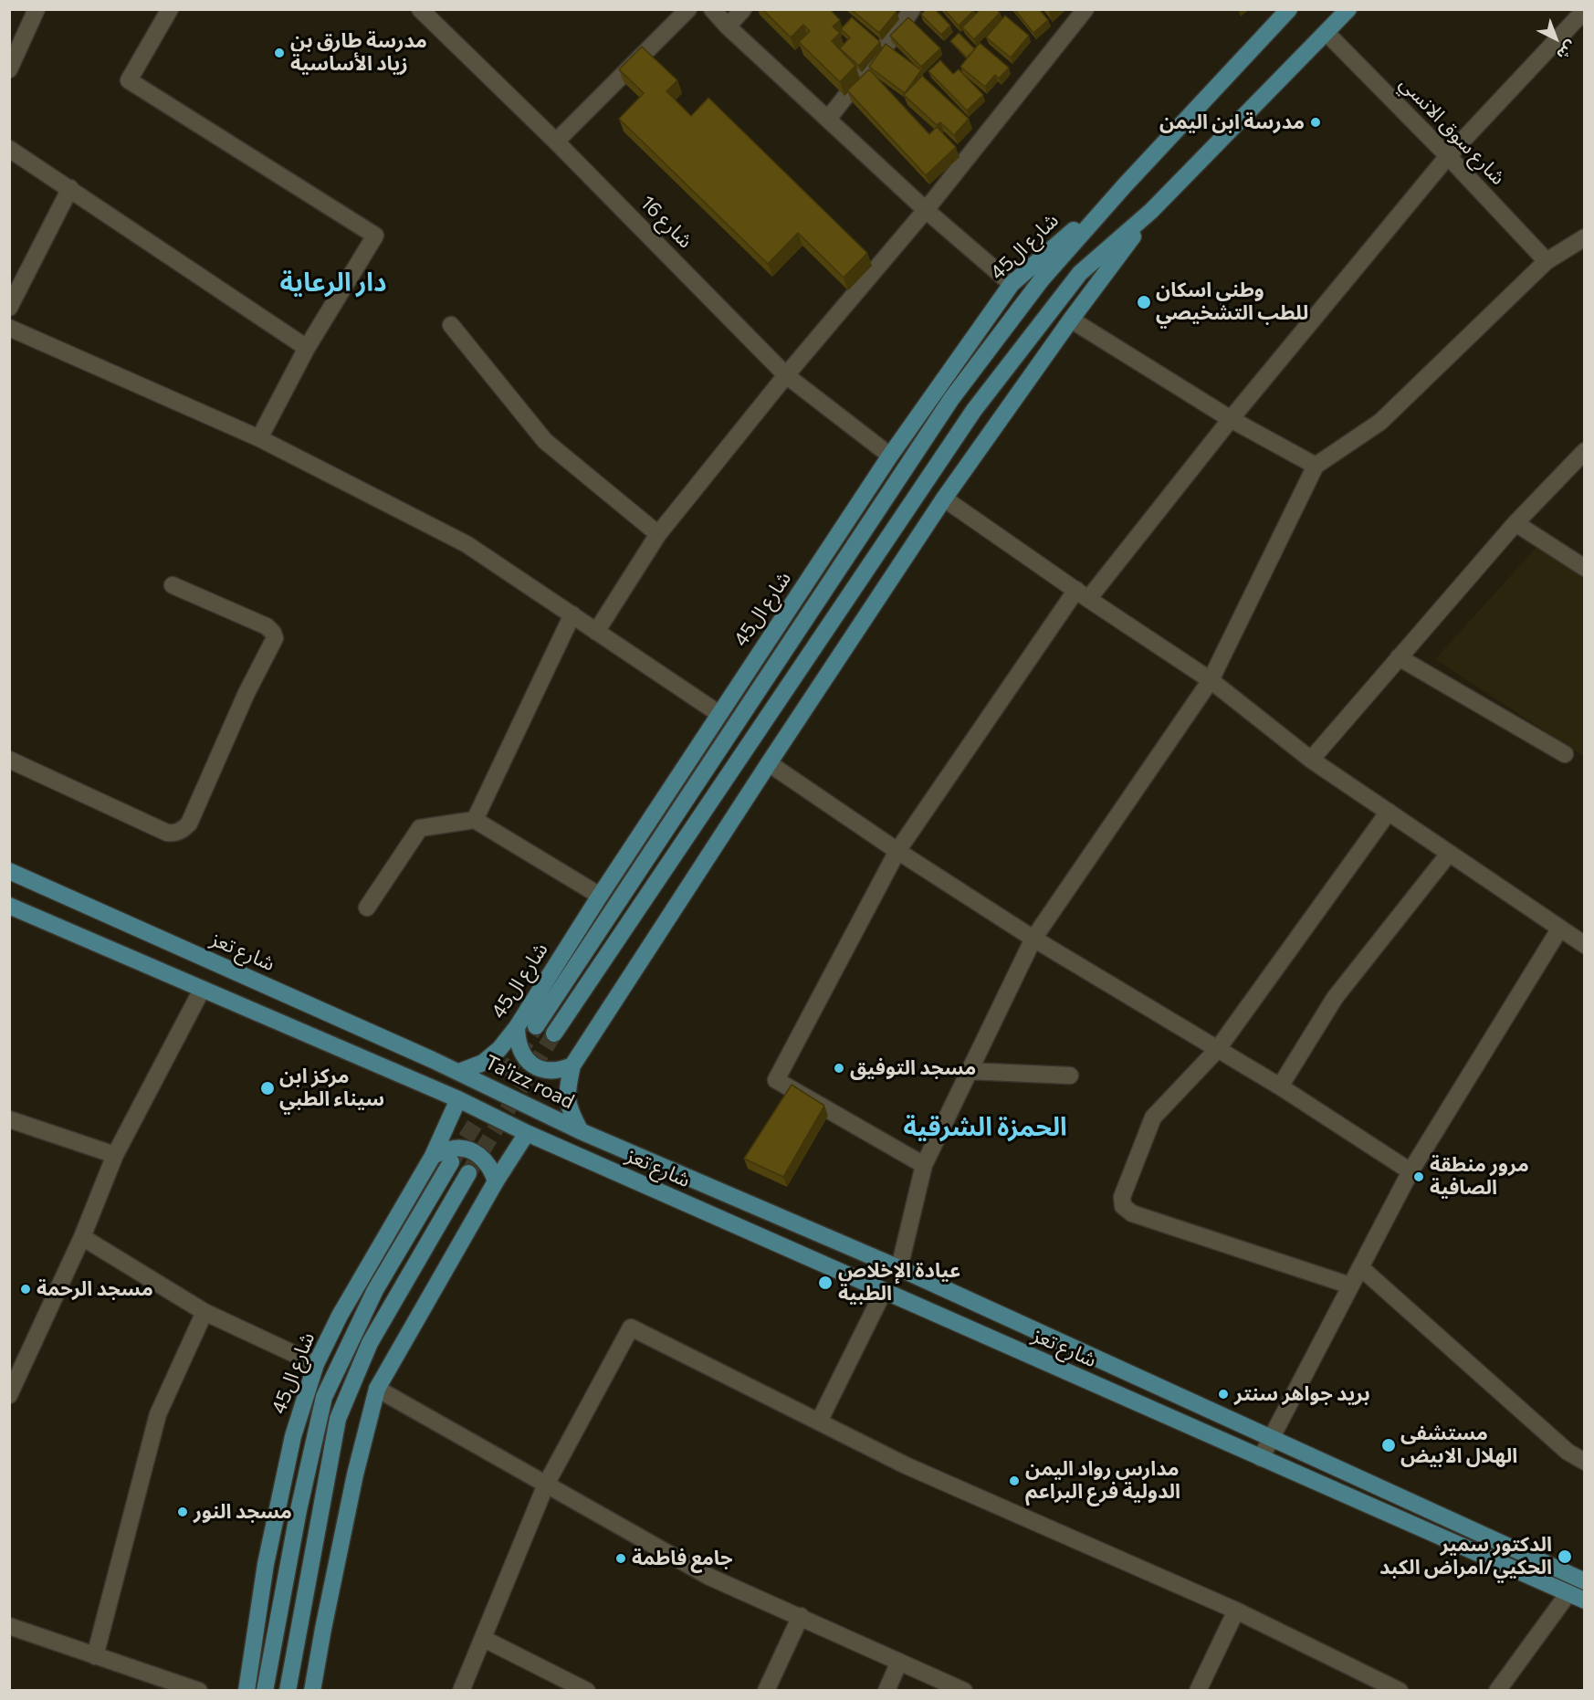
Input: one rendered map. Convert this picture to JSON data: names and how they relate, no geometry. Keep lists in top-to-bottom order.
{
  "streets": {
    "main road": ["شارع ال45", "شارع تعز", "Ta'izz road"],
    "street": ["شارع سوق الانسي", "شارع 16"]
  },
  "crossings": [
    ["شارع 16", "شارع ال45"],
    ["شارع ال45", "شارع تعز"],
    ["شارع ال45", "Ta'izz road"],
    ["شارع تعز", "Ta'izz road"]
  ],
  "districts": ["دار الرعاية", "الحمزة الشرقية"],
  "places": [
    "مدرسة طارق بن زياد الأساسية",
    "مدرسة ابن اليمن",
    "وطني اسكان للطب التشخيصي",
    "مسجد التوفيق",
    "مركز ابن سيناء الطبي",
    "مرور منطقة الصافية",
    "عيادة الإخلاص الطبية",
    "مسجد الرحمة",
    "بريد جواهر سنتر",
    "مستشفى الهلال الابيض",
    "مدارس رواد اليمن الدولية فرع البراعم",
    "مسجد النور",
    "الدكتور سمير الحكيي/امراض الكبد",
    "جامع فاطمة"
  ],
  "north": "bottom right"
}
